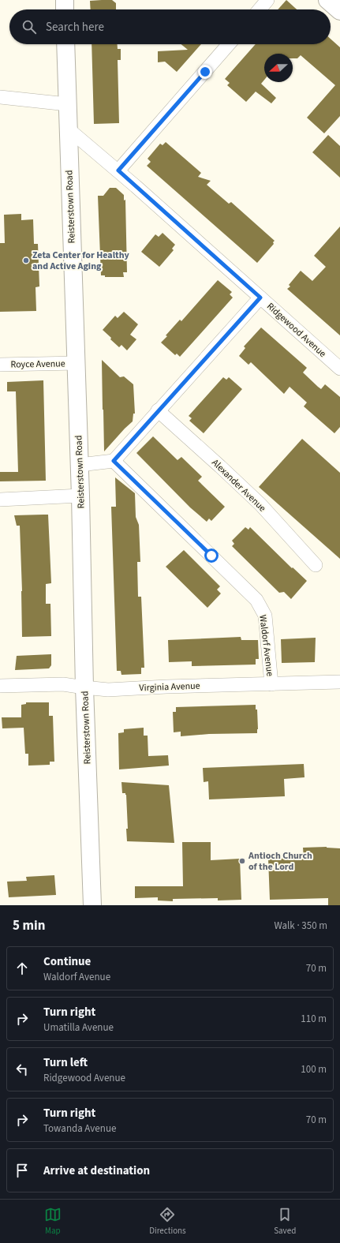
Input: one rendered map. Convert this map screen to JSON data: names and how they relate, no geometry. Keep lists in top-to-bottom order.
{
  "streets": {
    "main road": ["Reisterstown Road"],
    "street": [
      "Ridgewood Avenue",
      "Royce Avenue",
      "Alexander Avenue",
      "Waldorf Avenue",
      "Virginia Avenue"
    ]
  },
  "crossings": [
    ["Reisterstown Road", "Ridgewood Avenue"],
    ["Reisterstown Road", "Royce Avenue"],
    ["Reisterstown Road", "Virginia Avenue"],
    ["Waldorf Avenue", "Virginia Avenue"]
  ],
  "places": ["Zeta Center for Healthy and Active Aging", "Antioch Church of the Lord"],
  "north": "left",
  "page": {
    "search": "Search here",
    "heading": ["5 min", "Walk · 350 m"],
    "list": [
      ["Continue", "Waldorf Avenue", "70 m"],
      ["Turn right", "Umatilla Avenue", "110 m"],
      ["Turn left", "Ridgewood Avenue", "100 m"],
      ["Turn right", "Towanda Avenue", "70 m"],
      "Arrive at destination"
    ],
    "nav": ["Map", "Directions", "Saved"]
  }
}
